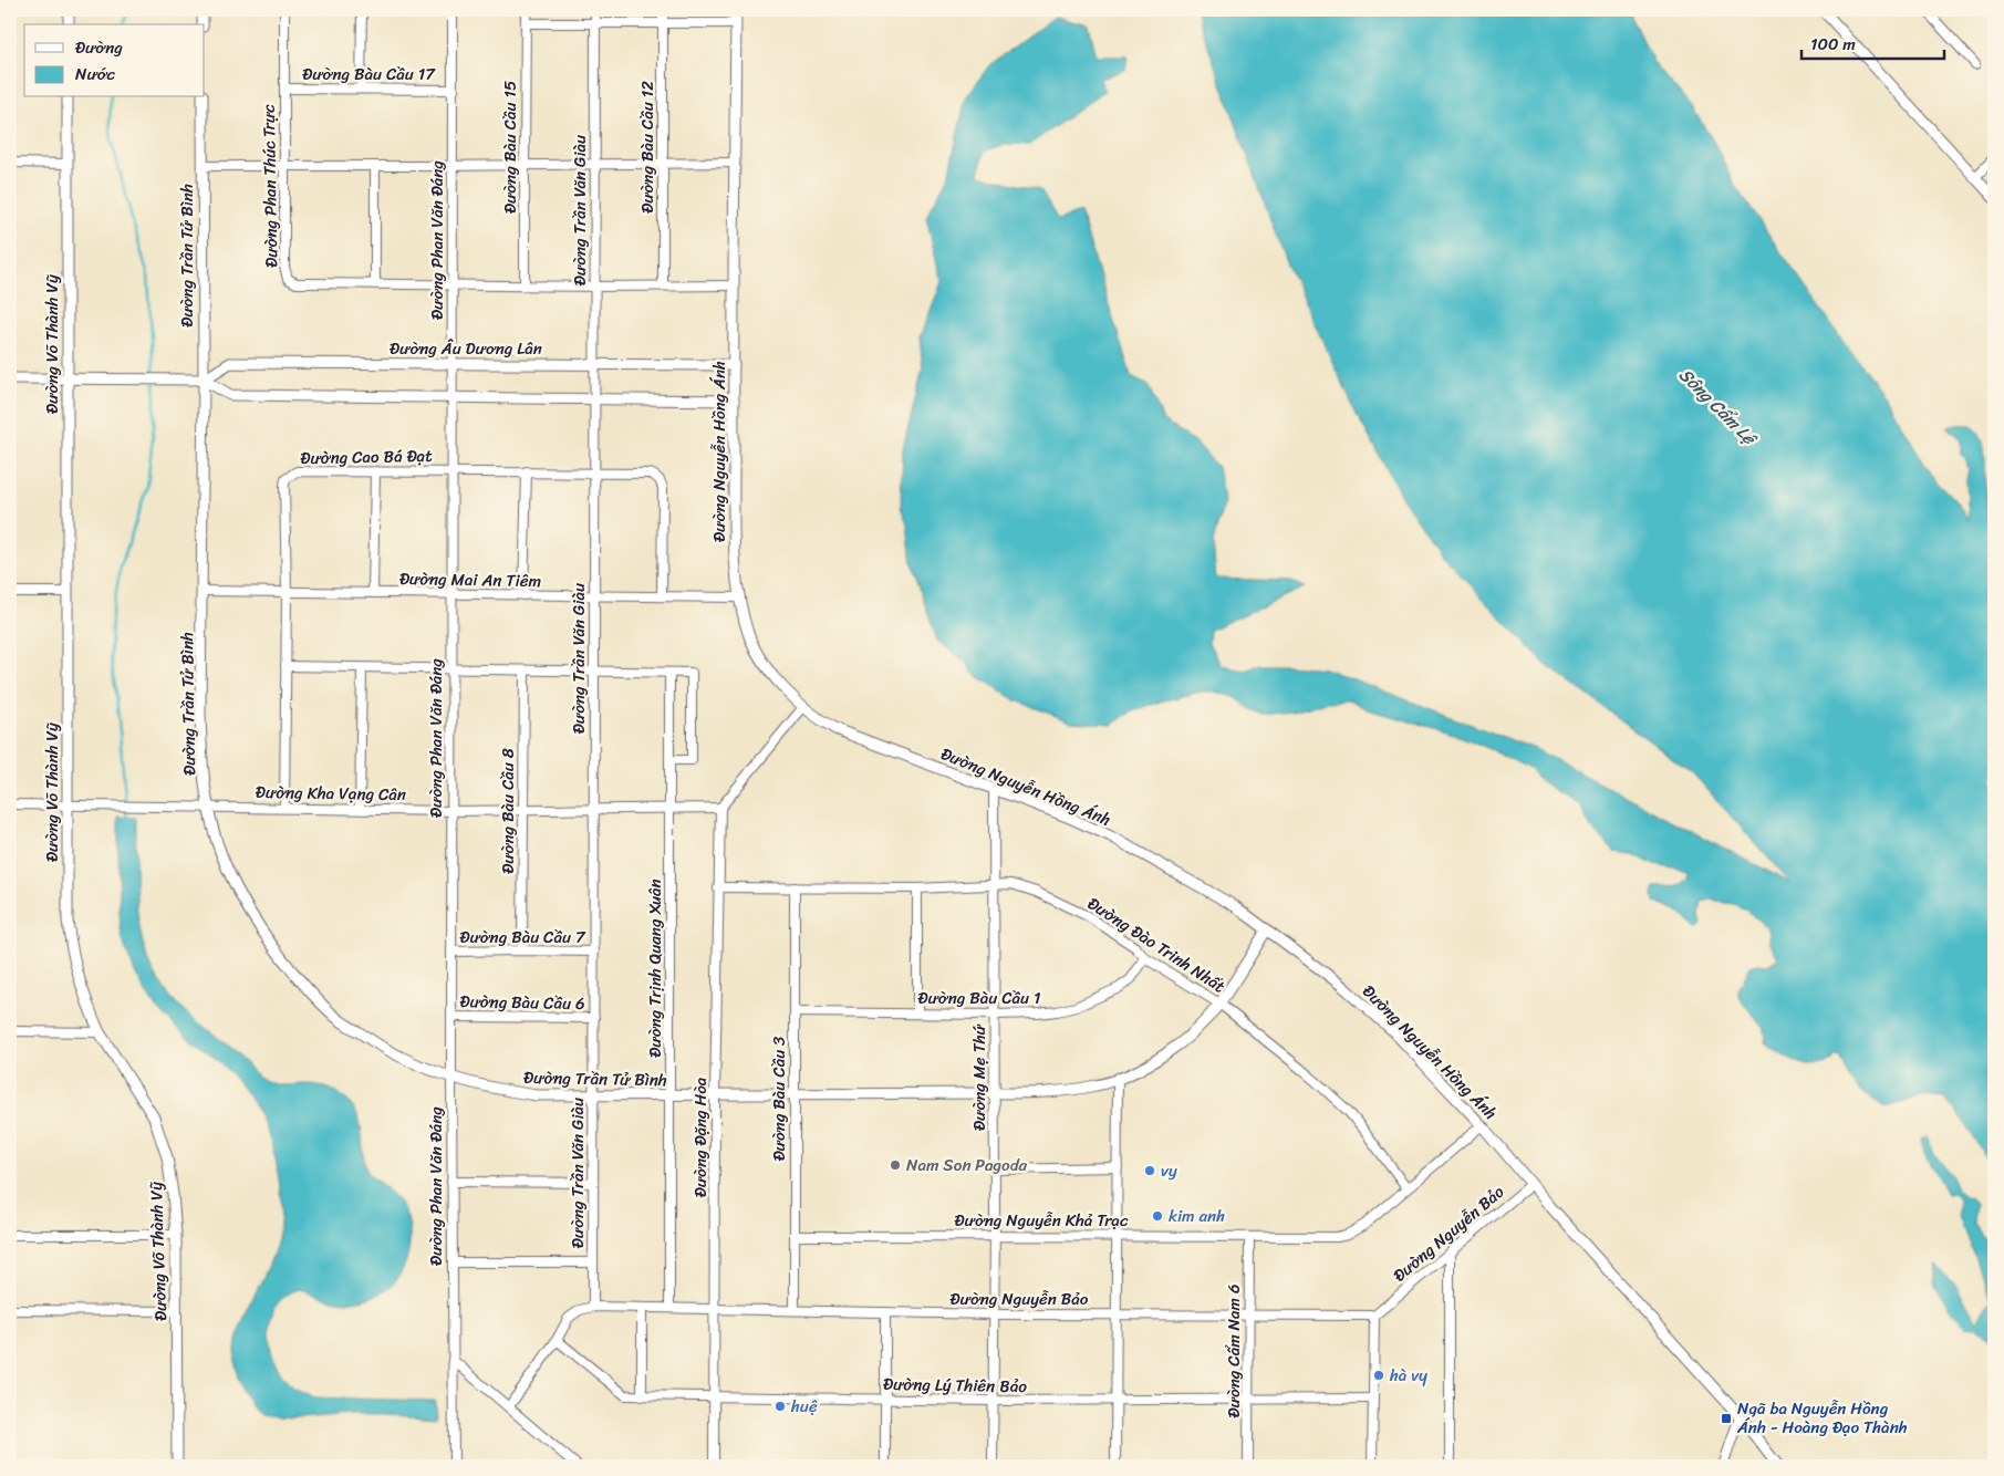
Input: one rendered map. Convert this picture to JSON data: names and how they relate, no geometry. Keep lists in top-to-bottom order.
{
  "streets": {
    "street": [
      "Đường Bàu Cầu 17",
      "Đường Bàu Cầu 15",
      "Đường Bàu Cầu 12",
      "Đường Phan Thúc Trực",
      "Đường Trần Văn Giàu",
      "Đường Phan Văn Đáng",
      "Đường Trần Tử Bình",
      "Đường Võ Thành Vỹ",
      "Đường Âu Dương Lân",
      "Đường Nguyễn Hồng Ánh",
      "Đường Cao Bá Đạt",
      "Đường Mai An Tiêm",
      "Đường Kha Vạng Cân",
      "Đường Bàu Cầu 8",
      "Đường Bàu Cầu 7",
      "Đường Đào Trinh Nhất",
      "Đường Trịnh Quang Xuân",
      "Đường Bàu Cầu 1",
      "Đường Bàu Cầu 6",
      "Đường Mẹ Thứ",
      "Đường Bàu Cầu 3",
      "Đường Đặng Hòa",
      "Đường Nguyễn Khả Trạc",
      "Đường Nguyễn Bảo",
      "Đường Cẩm Nam 6",
      "Đường Lý Thiên Bảo"
    ]
  },
  "crossings": [
    ["Đường Bàu Cầu 17", "Đường Phan Thúc Trực"],
    ["Đường Bàu Cầu 17", "Đường Phan Văn Đáng"],
    ["Đường Bàu Cầu 15", "Đường Phan Thúc Trực"],
    ["Đường Bàu Cầu 12", "Đường Phan Thúc Trực"],
    ["Đường Phan Thúc Trực", "Đường Trần Văn Giàu"],
    ["Đường Phan Thúc Trực", "Đường Phan Văn Đáng"],
    ["Đường Phan Thúc Trực", "Đường Nguyễn Hồng Ánh"],
    ["Đường Trần Văn Giàu", "Đường Trần Tử Bình"],
    ["Đường Trần Văn Giàu", "Đường Âu Dương Lân"],
    ["Đường Trần Văn Giàu", "Đường Cao Bá Đạt"],
    ["Đường Trần Văn Giàu", "Đường Mai An Tiêm"],
    ["Đường Trần Văn Giàu", "Đường Kha Vạng Cân"],
    ["Đường Trần Văn Giàu", "Đường Bàu Cầu 7"],
    ["Đường Trần Văn Giàu", "Đường Bàu Cầu 6"],
    ["Đường Trần Văn Giàu", "Đường Nguyễn Bảo"],
    ["Đường Phan Văn Đáng", "Đường Trần Tử Bình"],
    ["Đường Phan Văn Đáng", "Đường Âu Dương Lân"],
    ["Đường Phan Văn Đáng", "Đường Cao Bá Đạt"],
    ["Đường Phan Văn Đáng", "Đường Mai An Tiêm"],
    ["Đường Phan Văn Đáng", "Đường Kha Vạng Cân"],
    ["Đường Phan Văn Đáng", "Đường Bàu Cầu 7"],
    ["Đường Phan Văn Đáng", "Đường Bàu Cầu 6"],
    ["Đường Trần Tử Bình", "Đường Âu Dương Lân"],
    ["Đường Trần Tử Bình", "Đường Nguyễn Hồng Ánh"],
    ["Đường Trần Tử Bình", "Đường Mai An Tiêm"],
    ["Đường Trần Tử Bình", "Đường Kha Vạng Cân"],
    ["Đường Trần Tử Bình", "Đường Đào Trinh Nhất"],
    ["Đường Trần Tử Bình", "Đường Trịnh Quang Xuân"],
    ["Đường Trần Tử Bình", "Đường Mẹ Thứ"],
    ["Đường Trần Tử Bình", "Đường Bàu Cầu 3"],
    ["Đường Trần Tử Bình", "Đường Đặng Hòa"],
    ["Đường Võ Thành Vỹ", "Đường Kha Vạng Cân"],
    ["Đường Âu Dương Lân", "Đường Nguyễn Hồng Ánh"],
    ["Đường Nguyễn Hồng Ánh", "Đường Mai An Tiêm"],
    ["Đường Nguyễn Hồng Ánh", "Đường Mẹ Thứ"],
    ["Đường Nguyễn Hồng Ánh", "Đường Nguyễn Khả Trạc"],
    ["Đường Nguyễn Hồng Ánh", "Đường Nguyễn Bảo"],
    ["Đường Cao Bá Đạt", "Đường Mai An Tiêm"],
    ["Đường Cao Bá Đạt", "Đường Kha Vạng Cân"],
    ["Đường Kha Vạng Cân", "Đường Bàu Cầu 8"],
    ["Đường Kha Vạng Cân", "Đường Trịnh Quang Xuân"],
    ["Đường Kha Vạng Cân", "Đường Đặng Hòa"],
    ["Đường Bàu Cầu 8", "Đường Bàu Cầu 7"],
    ["Đường Đào Trinh Nhất", "Đường Bàu Cầu 1"],
    ["Đường Đào Trinh Nhất", "Đường Mẹ Thứ"],
    ["Đường Đào Trinh Nhất", "Đường Bàu Cầu 3"],
    ["Đường Đào Trinh Nhất", "Đường Đặng Hòa"],
    ["Đường Đào Trinh Nhất", "Đường Nguyễn Khả Trạc"],
    ["Đường Trịnh Quang Xuân", "Đường Nguyễn Bảo"],
    ["Đường Bàu Cầu 1", "Đường Mẹ Thứ"],
    ["Đường Bàu Cầu 1", "Đường Bàu Cầu 3"],
    ["Đường Mẹ Thứ", "Đường Nguyễn Khả Trạc"],
    ["Đường Mẹ Thứ", "Đường Nguyễn Bảo"],
    ["Đường Mẹ Thứ", "Đường Lý Thiên Bảo"],
    ["Đường Bàu Cầu 3", "Đường Nguyễn Khả Trạc"],
    ["Đường Bàu Cầu 3", "Đường Nguyễn Bảo"],
    ["Đường Đặng Hòa", "Đường Nguyễn Bảo"],
    ["Đường Đặng Hòa", "Đường Lý Thiên Bảo"],
    ["Đường Nguyễn Khả Trạc", "Đường Cẩm Nam 6"],
    ["Đường Nguyễn Bảo", "Đường Cẩm Nam 6"],
    ["Đường Nguyễn Bảo", "Đường Lý Thiên Bảo"],
    ["Đường Cẩm Nam 6", "Đường Lý Thiên Bảo"]
  ],
  "water": ["Sông Cẩm Lệ"],
  "places": {
    "other": [
      "Nam Son Pagoda",
      "vy",
      "kim anh",
      "hà vy",
      "huệ"
    ],
    "transit": ["Ngã ba Nguyễn Hồng Ánh - Hoàng Đạo Thành"]
  },
  "legend": ["Đường", "Nước"],
  "scale_bar": "100 m"
}
